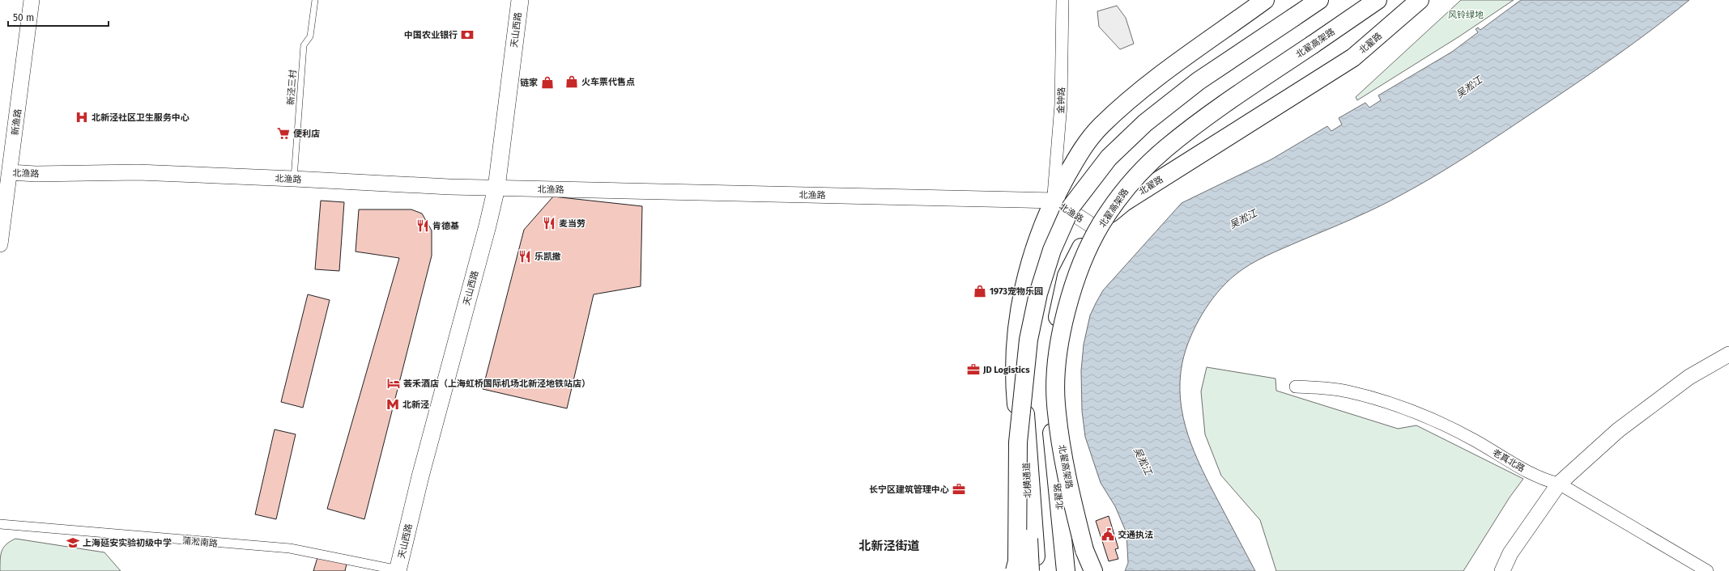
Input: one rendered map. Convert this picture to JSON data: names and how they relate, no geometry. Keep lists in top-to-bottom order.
{
  "streets": {
    "main road": [
      "天山西路",
      "北翟高架路",
      "北翟路",
      "北横通道"
    ],
    "street": [
      "金钟路",
      "新渔路",
      "北渔路",
      "老真北路",
      "蒲淞南路"
    ],
    "lane": ["新泾三村"]
  },
  "crossings": [
    ["天山西路", "北渔路"],
    ["天山西路", "蒲淞南路"],
    ["北翟路", "北渔路"],
    ["新泾三村", "北渔路"],
    ["金钟路", "北渔路"],
    ["新渔路", "北渔路"]
  ],
  "districts": ["北新泾街道"],
  "water": ["吴淞江"],
  "parks": ["风铃绿地"],
  "places": {
    "bank": ["中国农业银行"],
    "shop": ["火车票代售点", "链家", "1973宠物乐园"],
    "hospital": ["北新泾社区卫生服务中心"],
    "supermarket": ["便利店"],
    "restaurant": ["麦当劳", "肯德基", "乐凯撒"],
    "office": ["JD Logistics", "长宁区建筑管理中心"],
    "hotel": ["荟禾酒店（上海虹桥国际机场北新泾地铁站店）"],
    "metro station": ["北新泾"],
    "public building": ["交通执法"],
    "school or university": ["上海延安实验初级中学"]
  },
  "scale_bar": "50 m"
}
